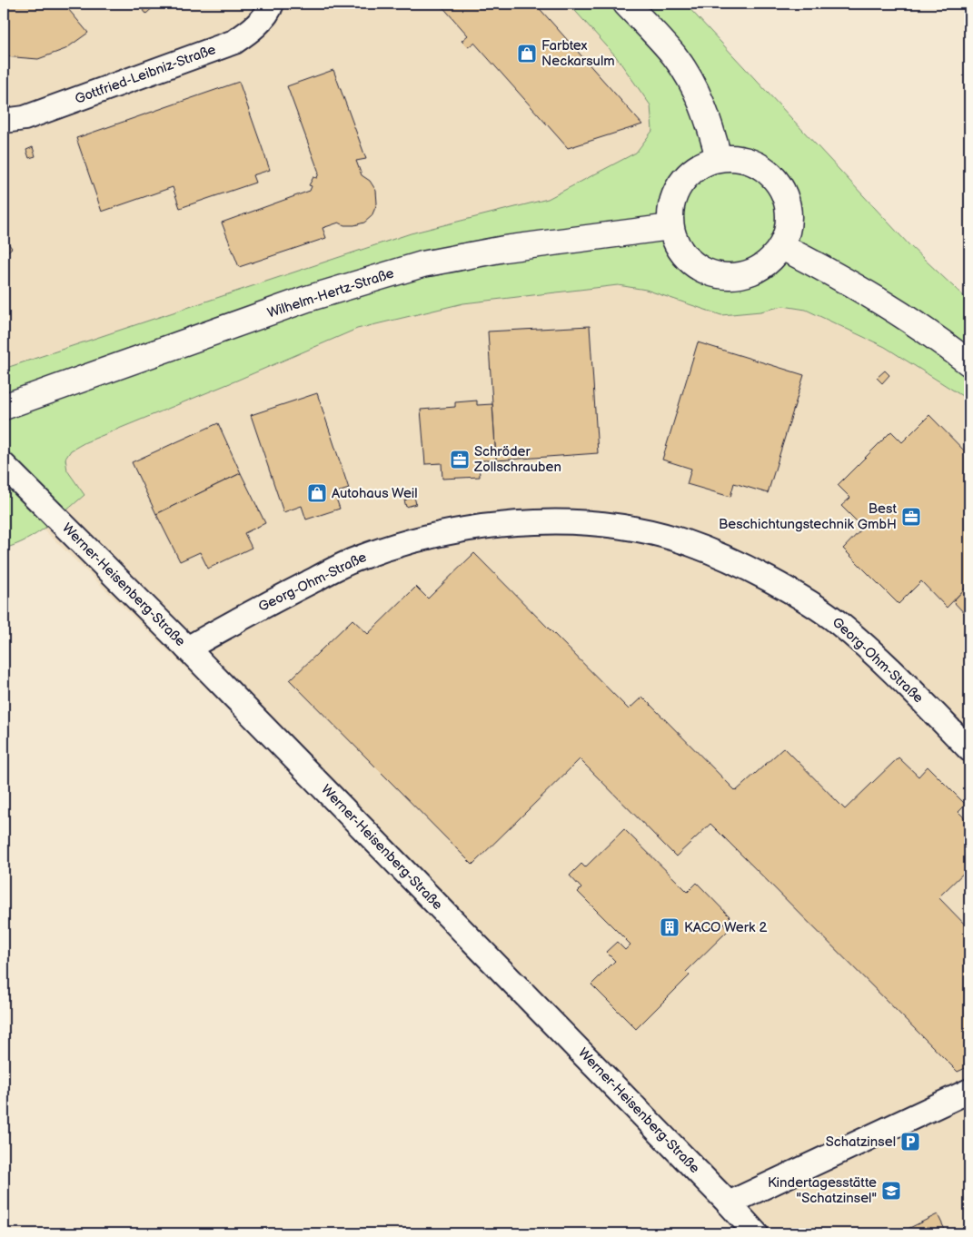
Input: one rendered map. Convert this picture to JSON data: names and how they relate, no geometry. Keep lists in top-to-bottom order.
{
  "streets": {
    "main road": ["Wilhelm-Hertz-Straße"],
    "street": ["Gottfried-Leibniz-Straße", "Georg-Ohm-Straße", "Werner-Heisenberg-Straße"]
  },
  "crossings": [
    ["Georg-Ohm-Straße", "Werner-Heisenberg-Straße"]
  ],
  "places": {
    "shop": ["Farbtex Neckarsulm", "Autohaus Weil"],
    "office": ["Schröder Zollschrauben", "Best Beschichtungstechnik GmbH"],
    "building": ["KACO Werk 2"],
    "parking": ["Schatzinsel"],
    "school or university": ["Kindertagesstätte \"Schatzinsel\""]
  }
}
